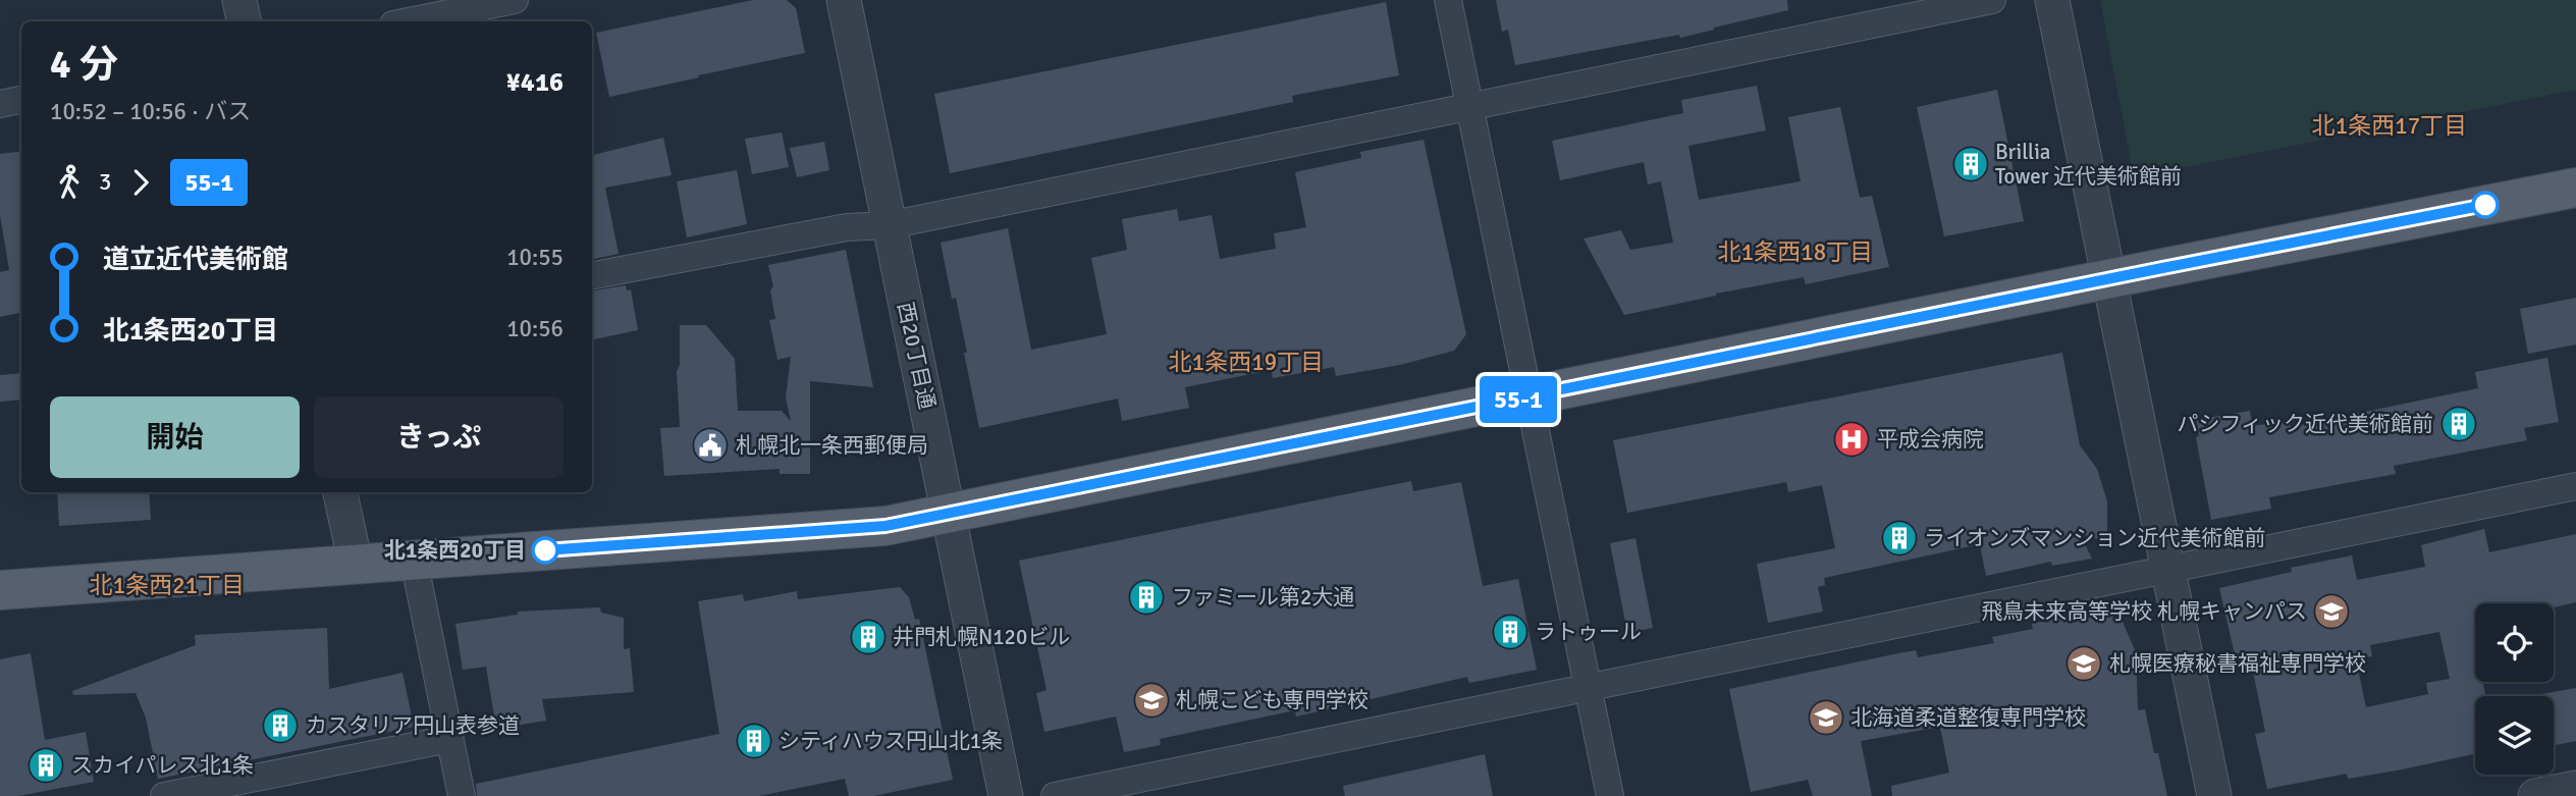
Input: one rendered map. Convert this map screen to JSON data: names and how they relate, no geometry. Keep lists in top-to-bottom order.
{
  "streets": {
    "street": ["西20丁目通"]
  },
  "districts": [
    "北1条西17丁目",
    "北1条西18丁目",
    "北1条西19丁目",
    "北1条西21丁目"
  ],
  "places": {
    "building": [
      "Brillia Tower 近代美術館前",
      "パシフィック近代美術館前",
      "ライオンズマンション近代美術館前",
      "ファミール第2大通",
      "ラトゥール",
      "井門札幌N120ビル",
      "カスタリア円山表参道",
      "シティハウス円山北1条",
      "スカイパレス北1条"
    ],
    "hospital": ["平成会病院"],
    "public building": ["札幌北一条西郵便局"],
    "other": ["北1条西20丁目"],
    "school or university": [
      "飛鳥未来高等学校 札幌キャンパス",
      "札幌医療秘書福祉専門学校",
      "札幌こども専門学校",
      "北海道柔道整復専門学校"
    ]
  },
  "lines": ["bus line 55-1"],
  "page": {
    "on_map": "55-1",
    "heading": ["4 分", "10:52 – 10:56 · バス", "¥416"],
    "legs": ["3", "55-1"],
    "list": [
      {
        "name": "道立近代美術館",
        "value": "10:55"
      },
      {
        "name": "北1条西20丁目",
        "value": "10:56"
      }
    ],
    "buttons": ["開始", "きっぷ"]
  }
}
